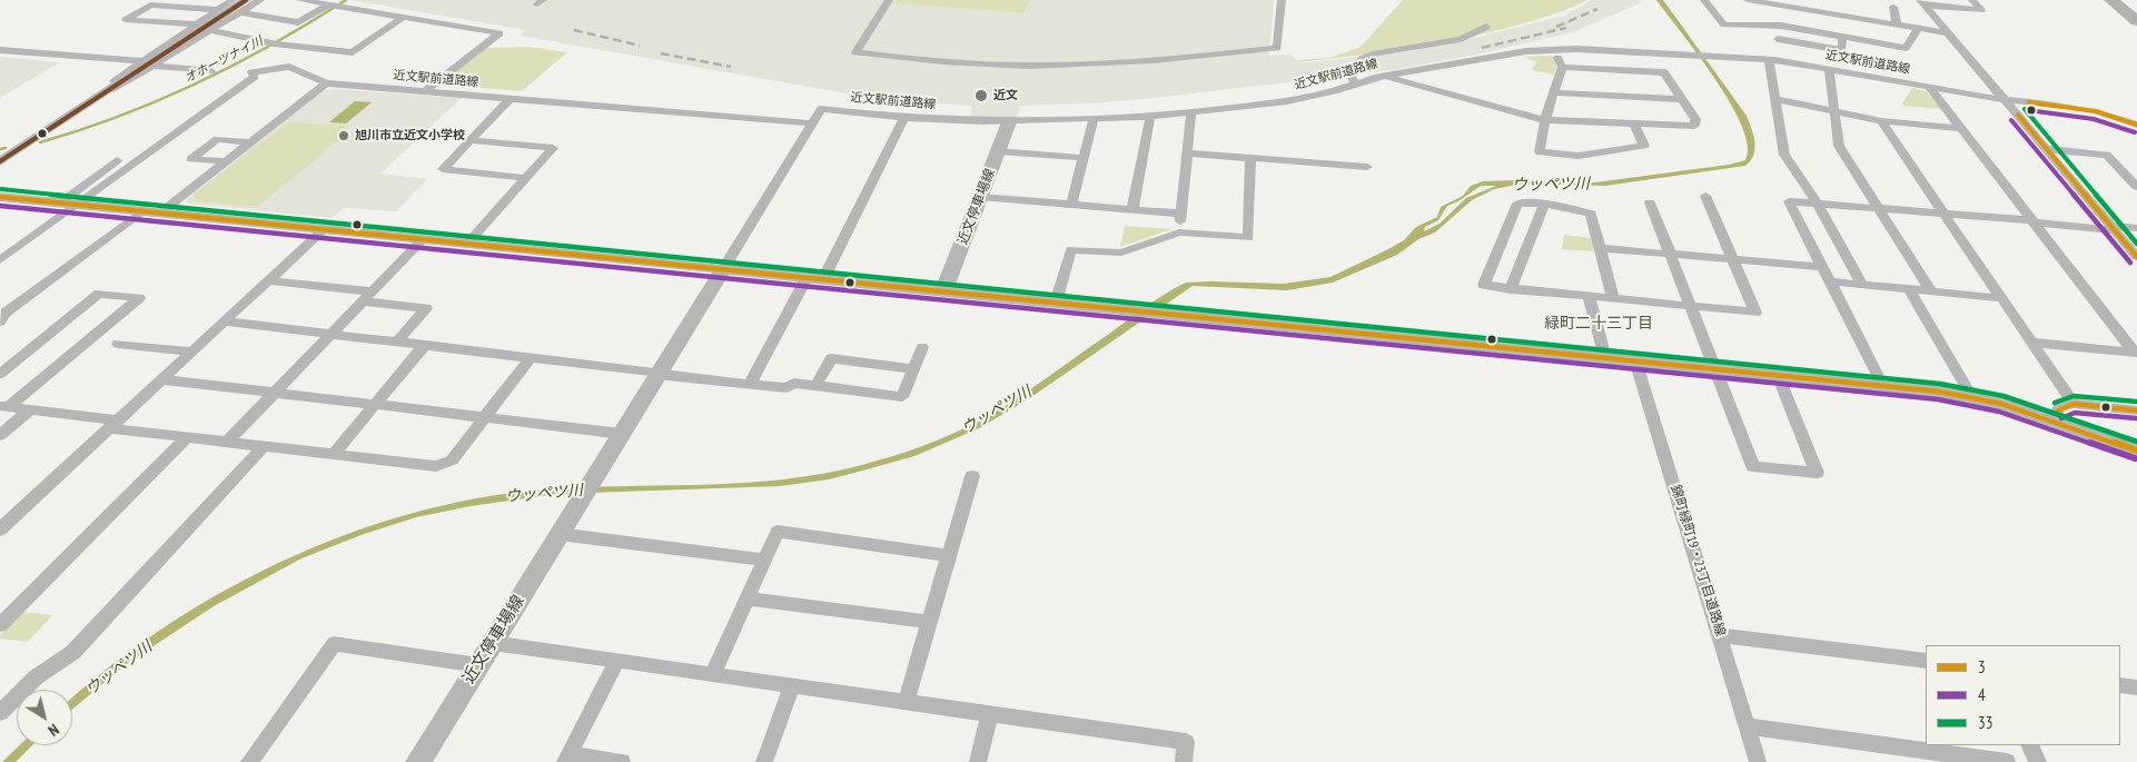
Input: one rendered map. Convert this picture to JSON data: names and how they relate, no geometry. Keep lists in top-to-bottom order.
{
  "streets": {
    "main road": ["近文停車場線"],
    "street": ["近文駅前道路線", "錦町緑町19・23丁目道路線"]
  },
  "crossings": [
    ["近文駅前道路線", "近文停車場線"]
  ],
  "districts": ["緑町二十三丁目"],
  "water": ["オホーツナイ川", "ウッペツ川"],
  "places": ["近文", "旭川市立近文小学校"],
  "lines": ["transit line 3", "transit line 33", "transit line 4"],
  "legend": ["3", "4", "33"],
  "north": "bottom right"
}
